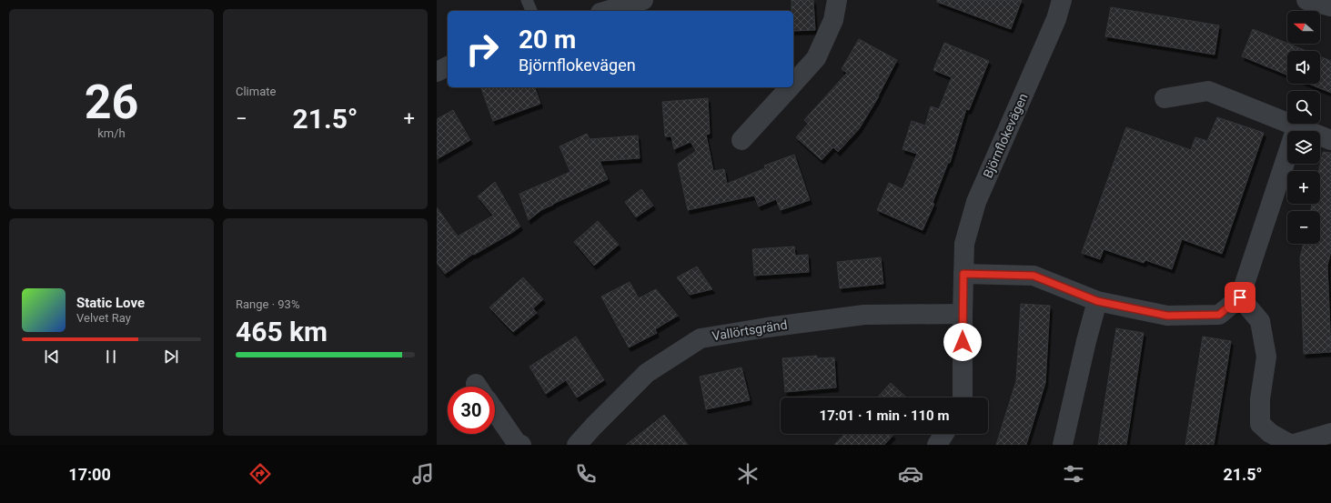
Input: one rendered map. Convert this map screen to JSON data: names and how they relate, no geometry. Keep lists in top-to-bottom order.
{
  "streets": {
    "street": ["Björnflokevägen", "Vallörtsgränd"]
  },
  "crossings": [
    ["Björnflokevägen", "Vallörtsgränd"]
  ],
  "north": "left",
  "page": {
    "tile": [
      ["26", "km/h"],
      "Climate",
      ["Range · 93%", "465 km"]
    ],
    "map_buttons": ["+", "−"],
    "turn": ["20 m", "Björnflokevägen"],
    "heat": ["−", "21.5°", "+"],
    "song": ["Static Love", "Velvet Ray"],
    "limit": "30",
    "trip": "17:01 · 1 min · 110 m",
    "tabs": ["17:00", "21.5°"]
  }
}
